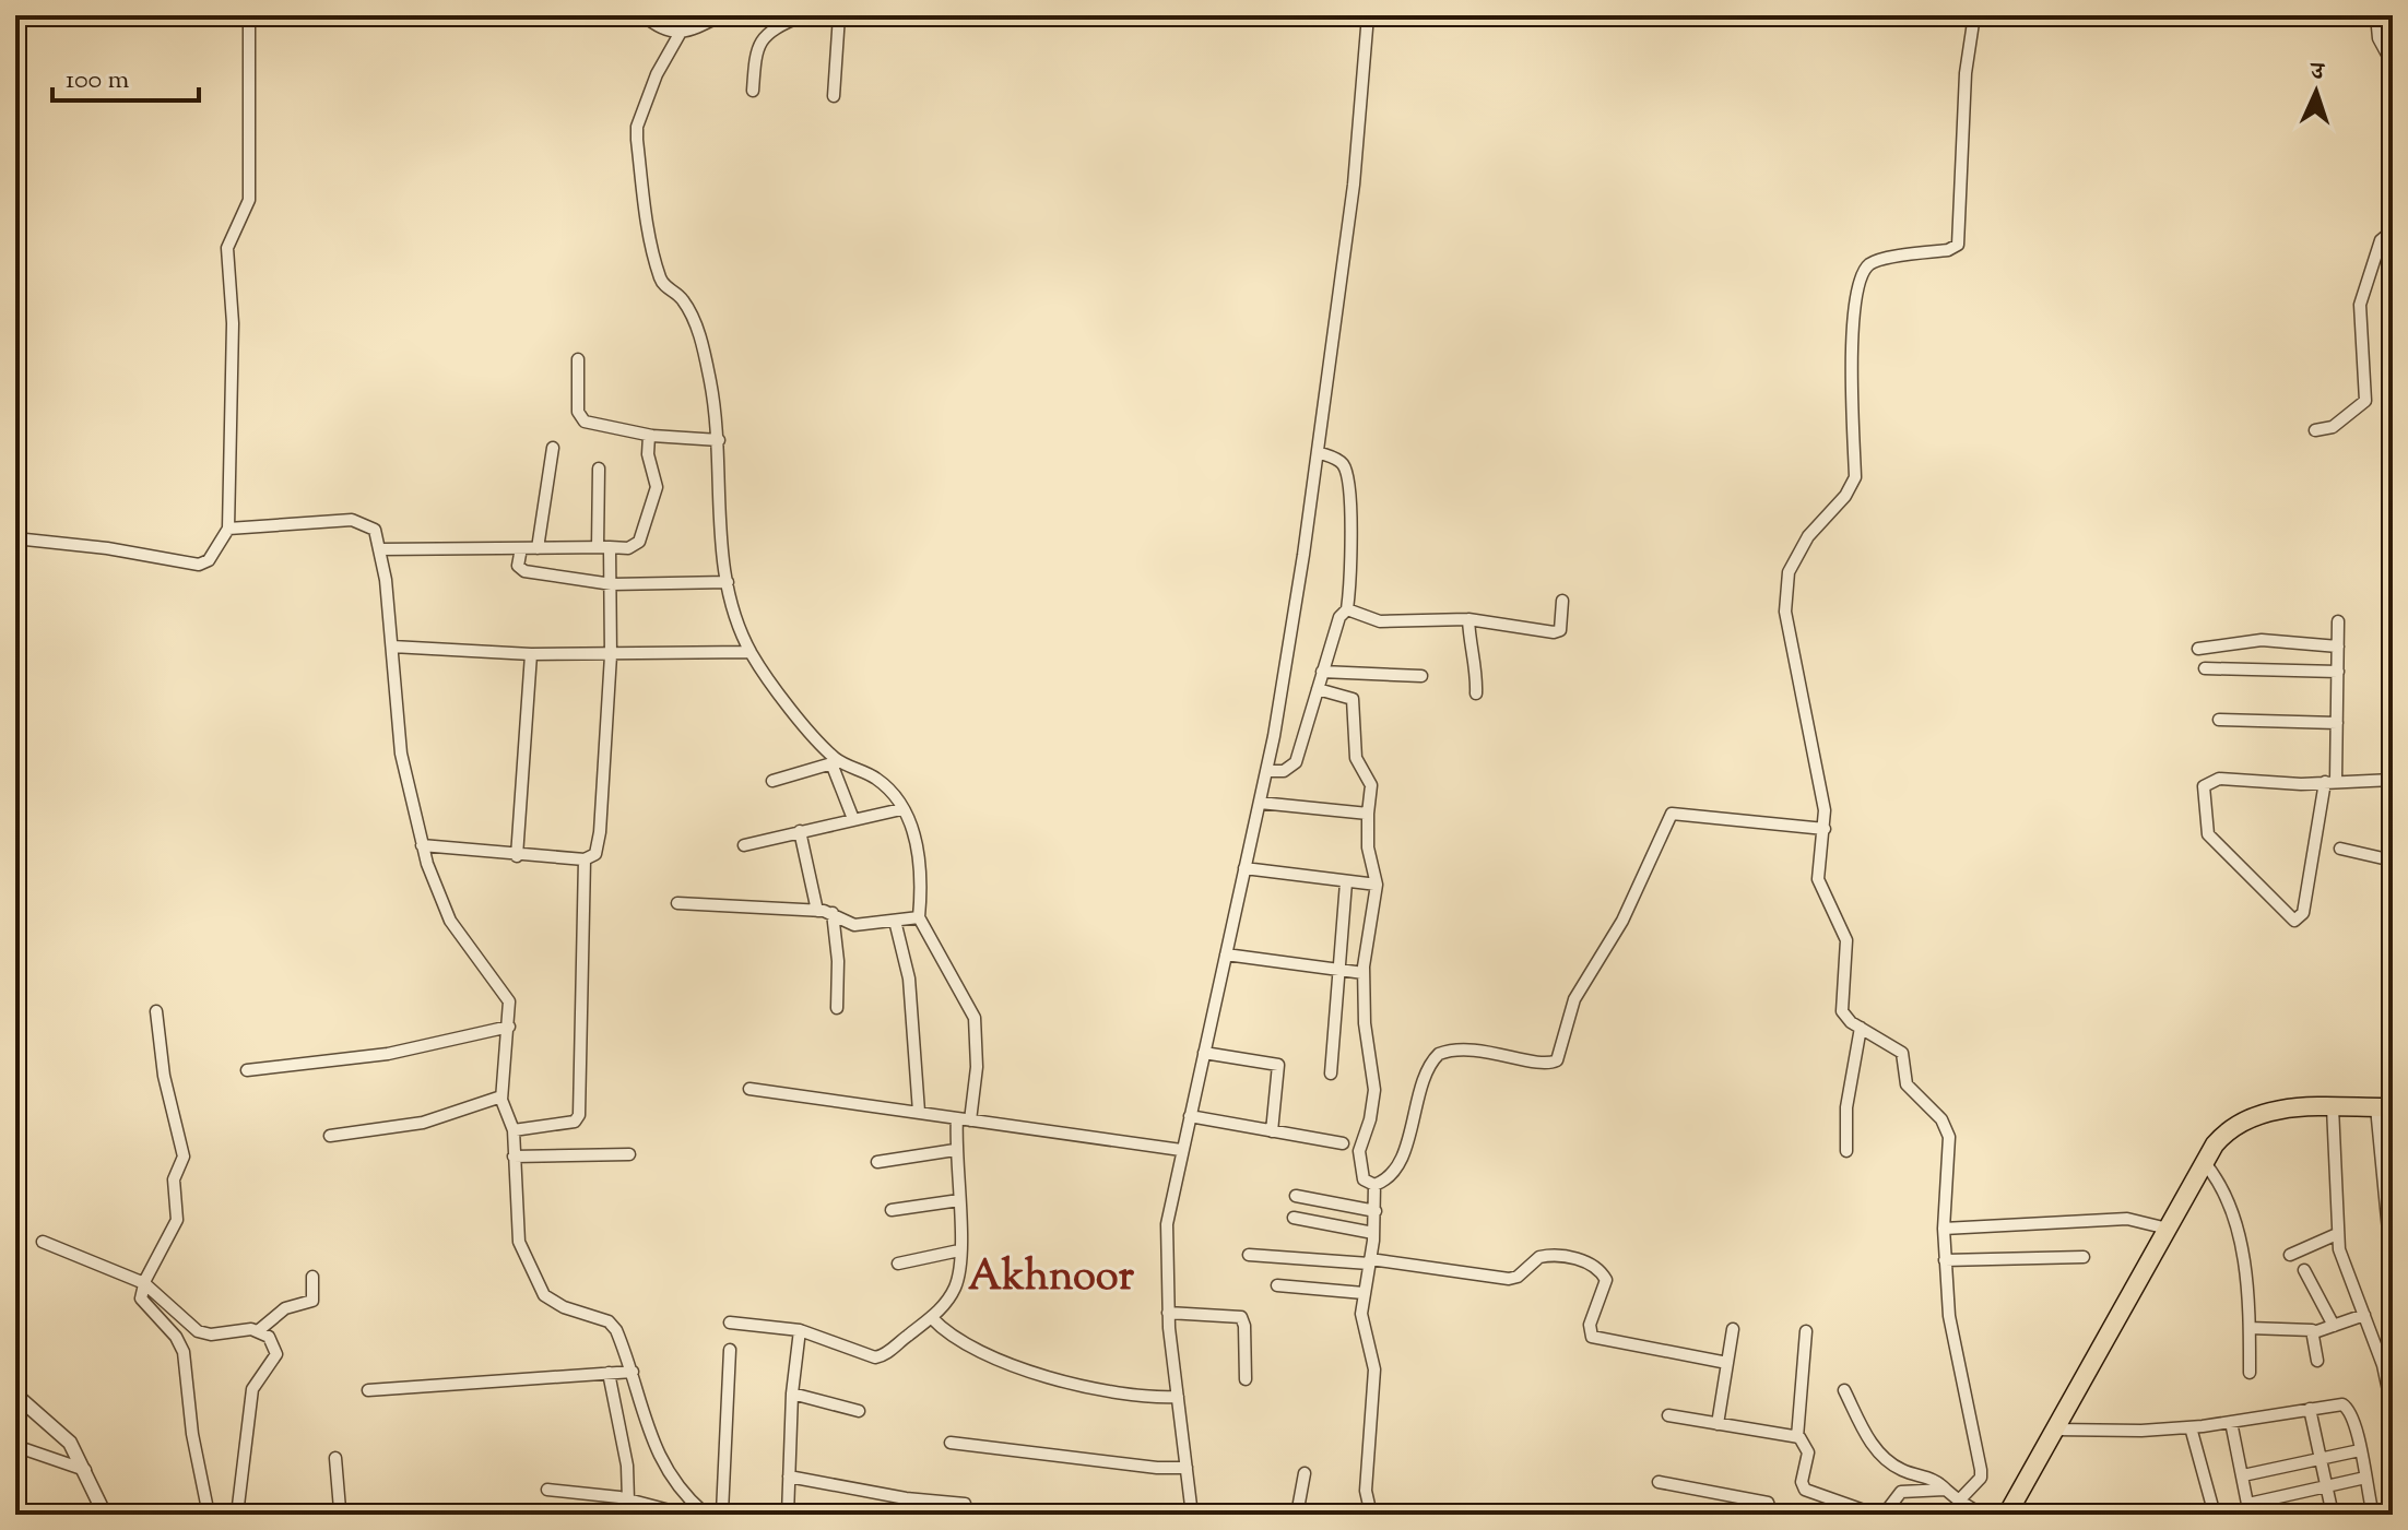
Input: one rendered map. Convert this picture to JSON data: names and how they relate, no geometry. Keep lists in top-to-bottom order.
{
  "districts": ["Akhnoor"],
  "scale_bar": "100 m",
  "north": "top"
}
